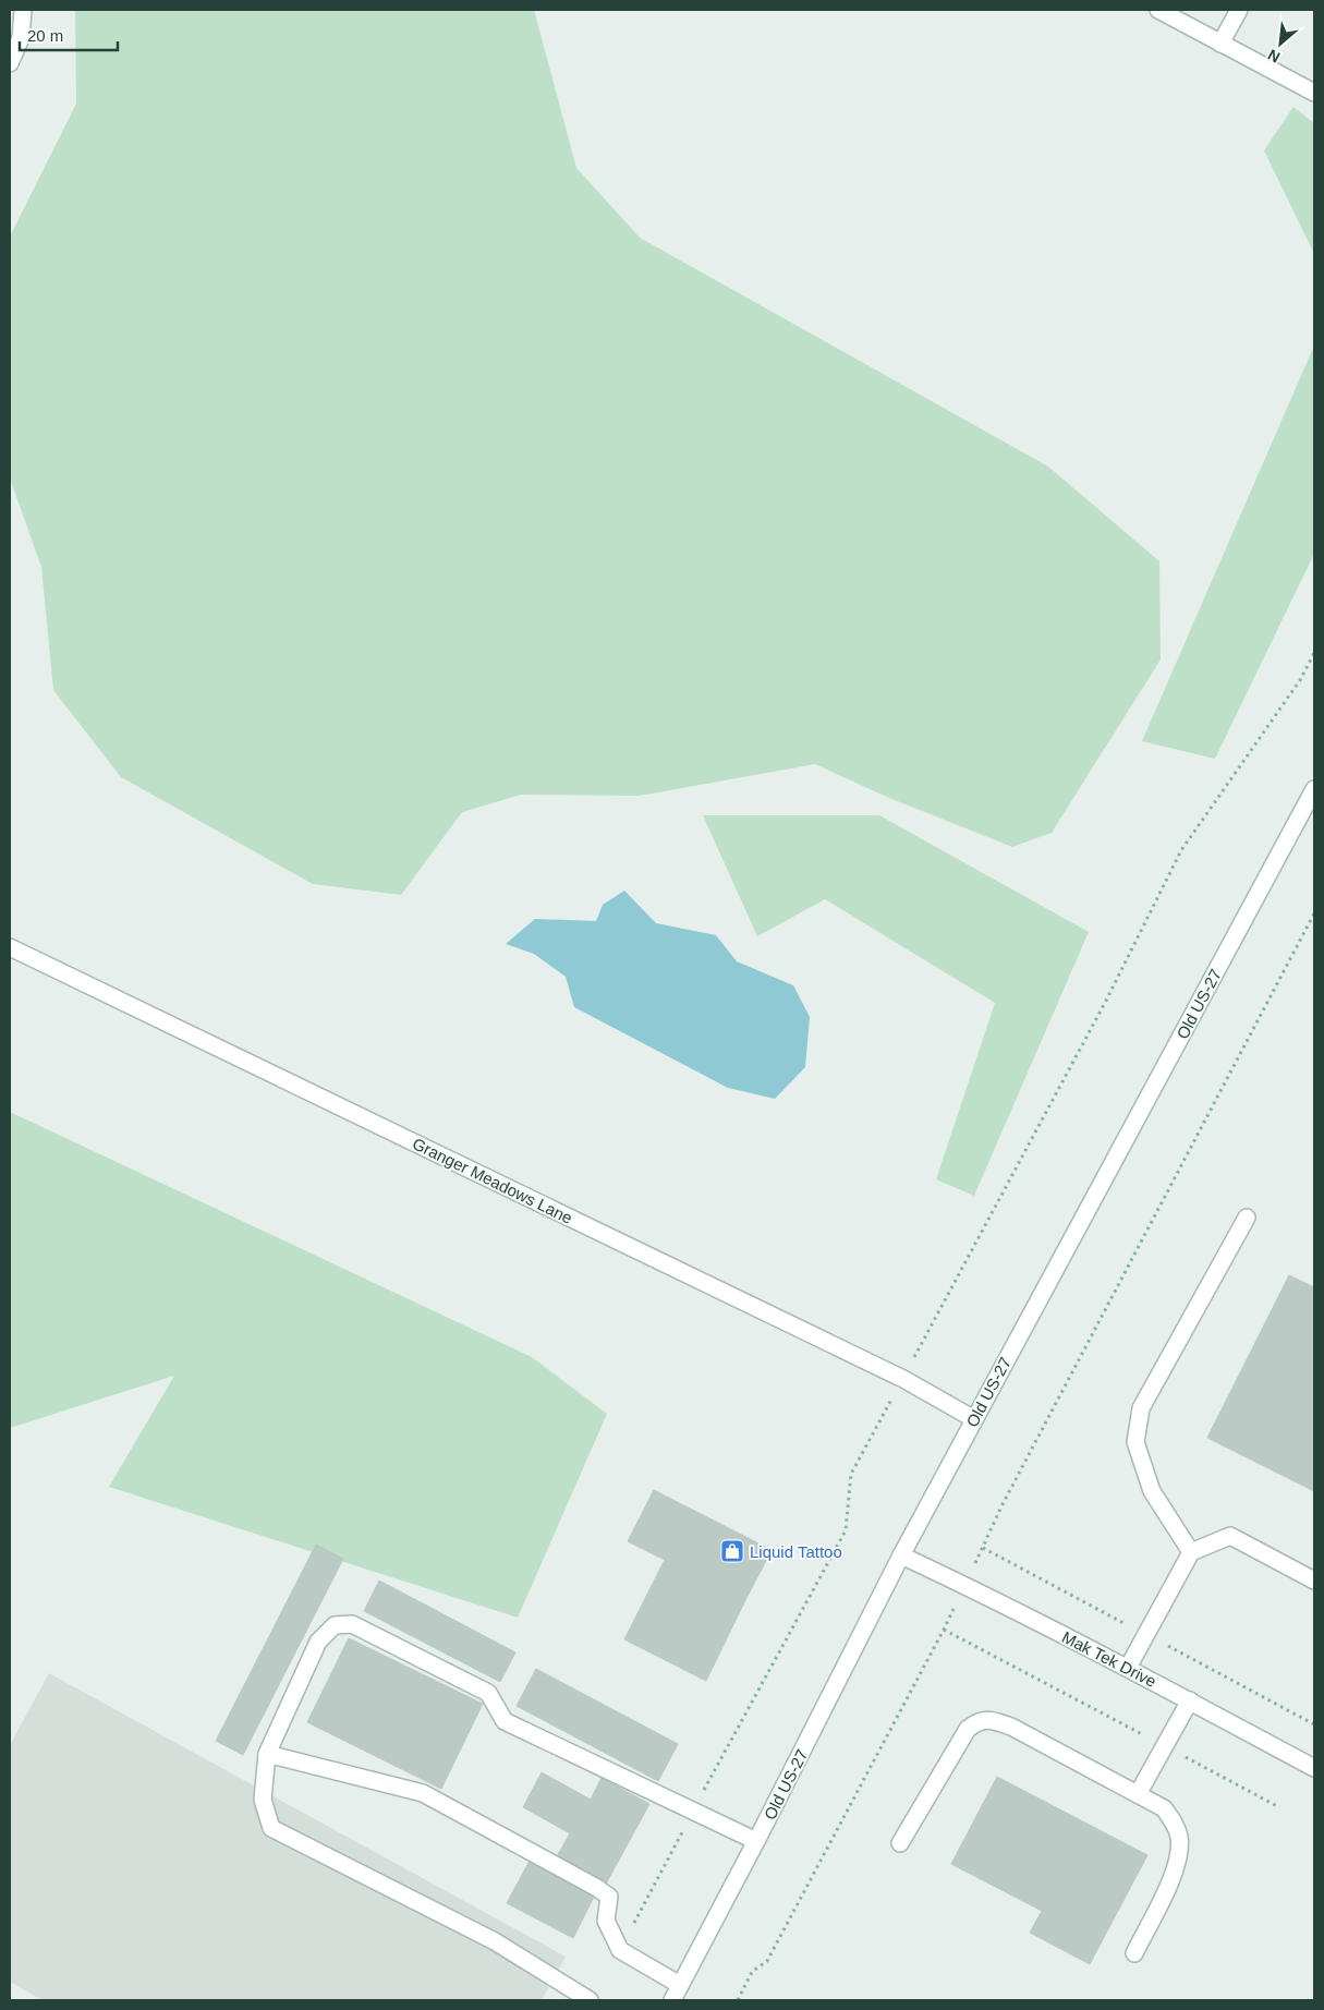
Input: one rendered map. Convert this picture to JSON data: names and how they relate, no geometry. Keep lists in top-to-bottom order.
{
  "streets": {
    "street": ["Old US-27", "Granger Meadows Lane", "Mak Tek Drive"]
  },
  "crossings": [
    ["Old US-27", "Granger Meadows Lane"],
    ["Old US-27", "Mak Tek Drive"]
  ],
  "places": {
    "shop": ["Liquid Tattoo"]
  },
  "scale_bar": "20 m",
  "north": "bottom left"
}
